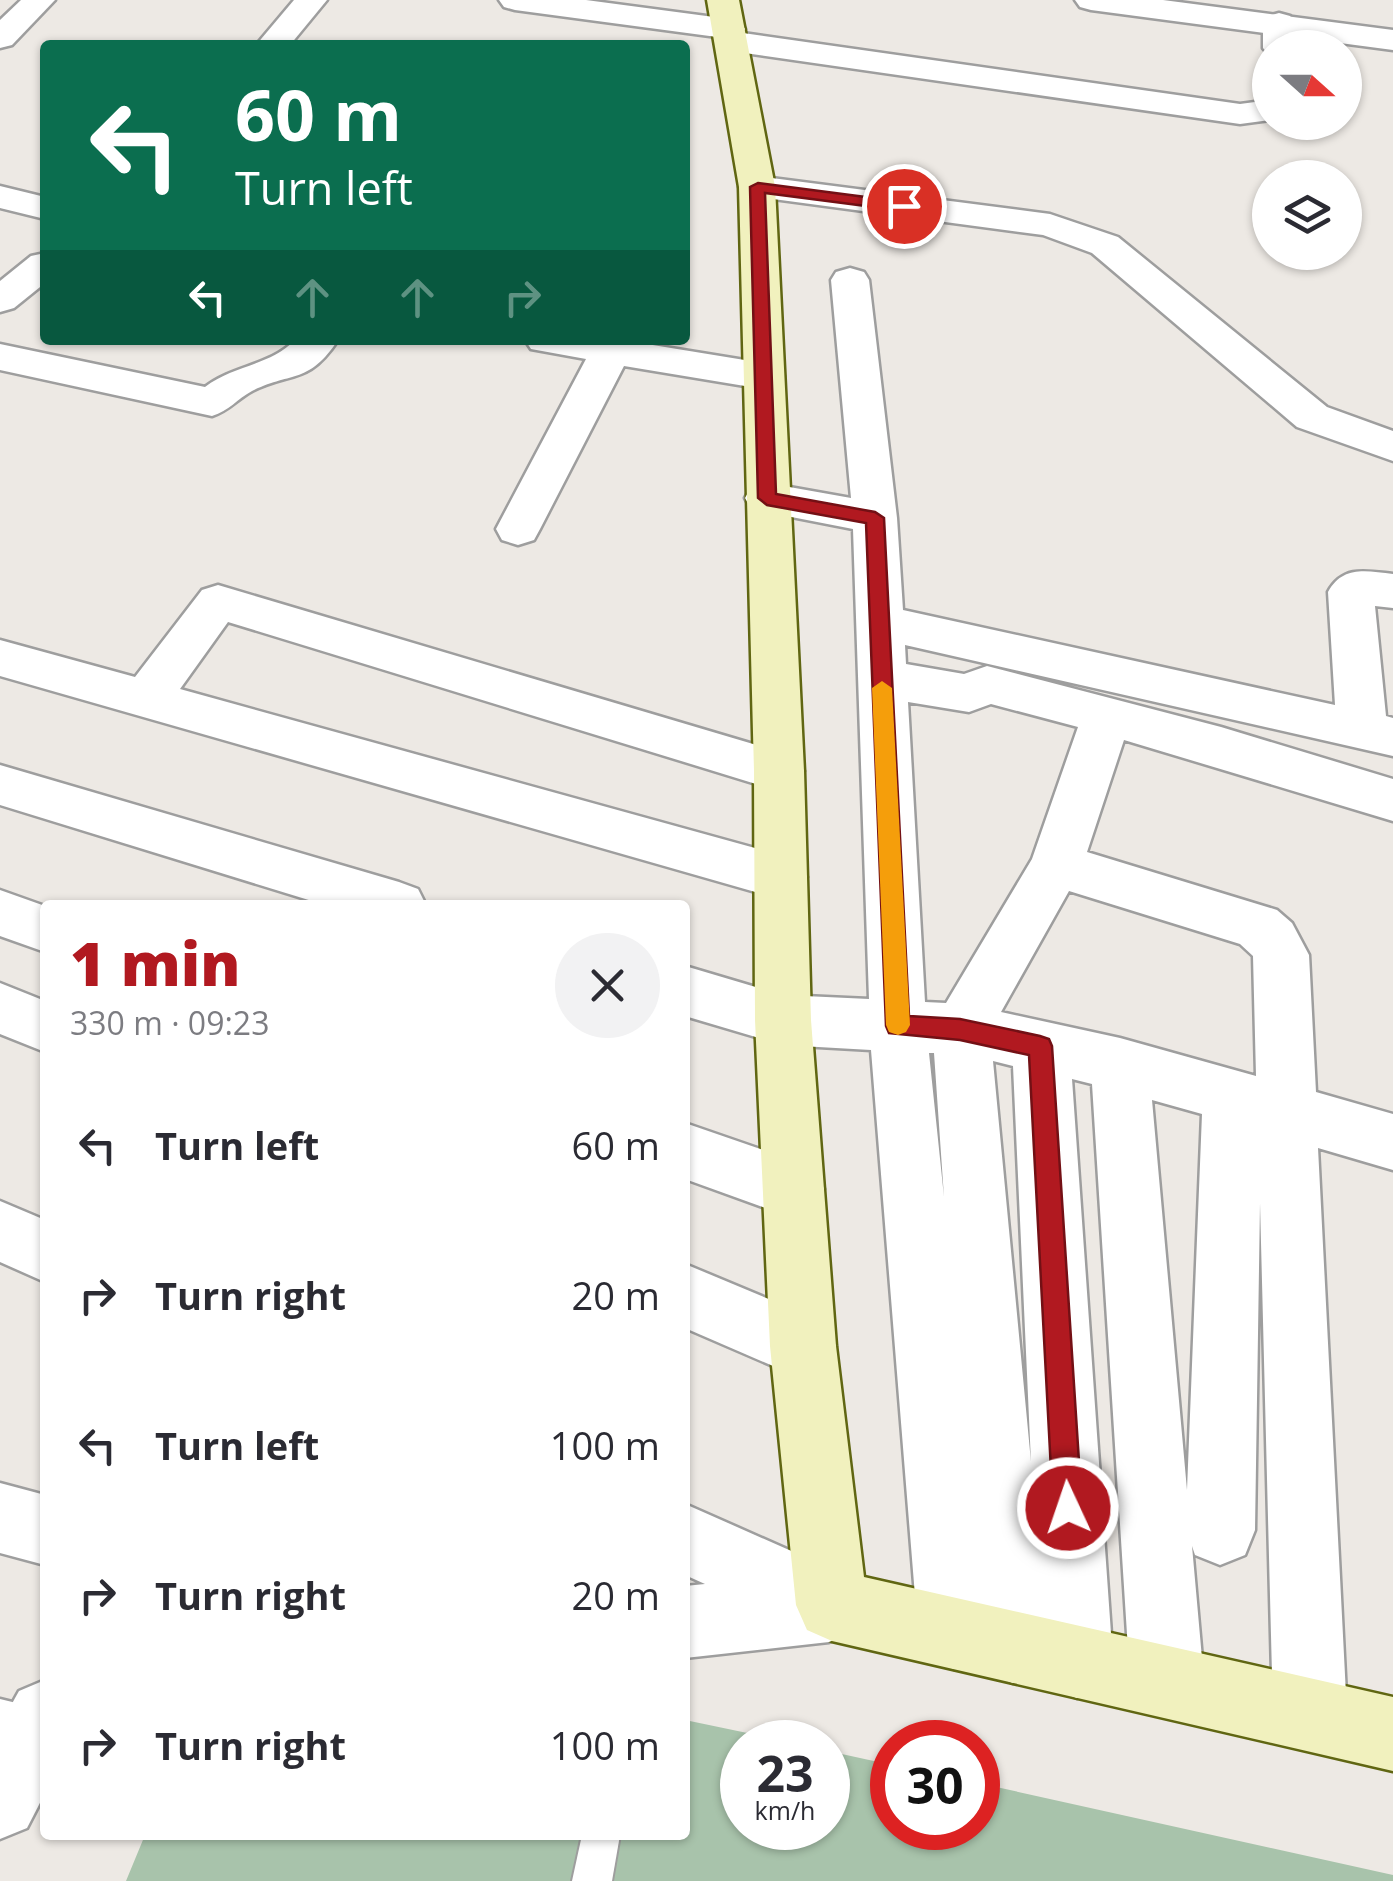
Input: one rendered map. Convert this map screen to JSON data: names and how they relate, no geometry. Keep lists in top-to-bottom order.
{
  "north": "right",
  "page": {
    "turn": ["60 m", "Turn left"],
    "heading": ["1 min", "330 m · 09:23"],
    "list": [
      {
        "name": "Turn left",
        "value": "60 m"
      },
      {
        "name": "Turn right",
        "value": "20 m"
      },
      {
        "name": "Turn left",
        "value": "100 m"
      },
      {
        "name": "Turn right",
        "value": "20 m"
      },
      {
        "name": "Turn right",
        "value": "100 m"
      }
    ],
    "speed": "23 km/h",
    "limit": "30"
  }
}
